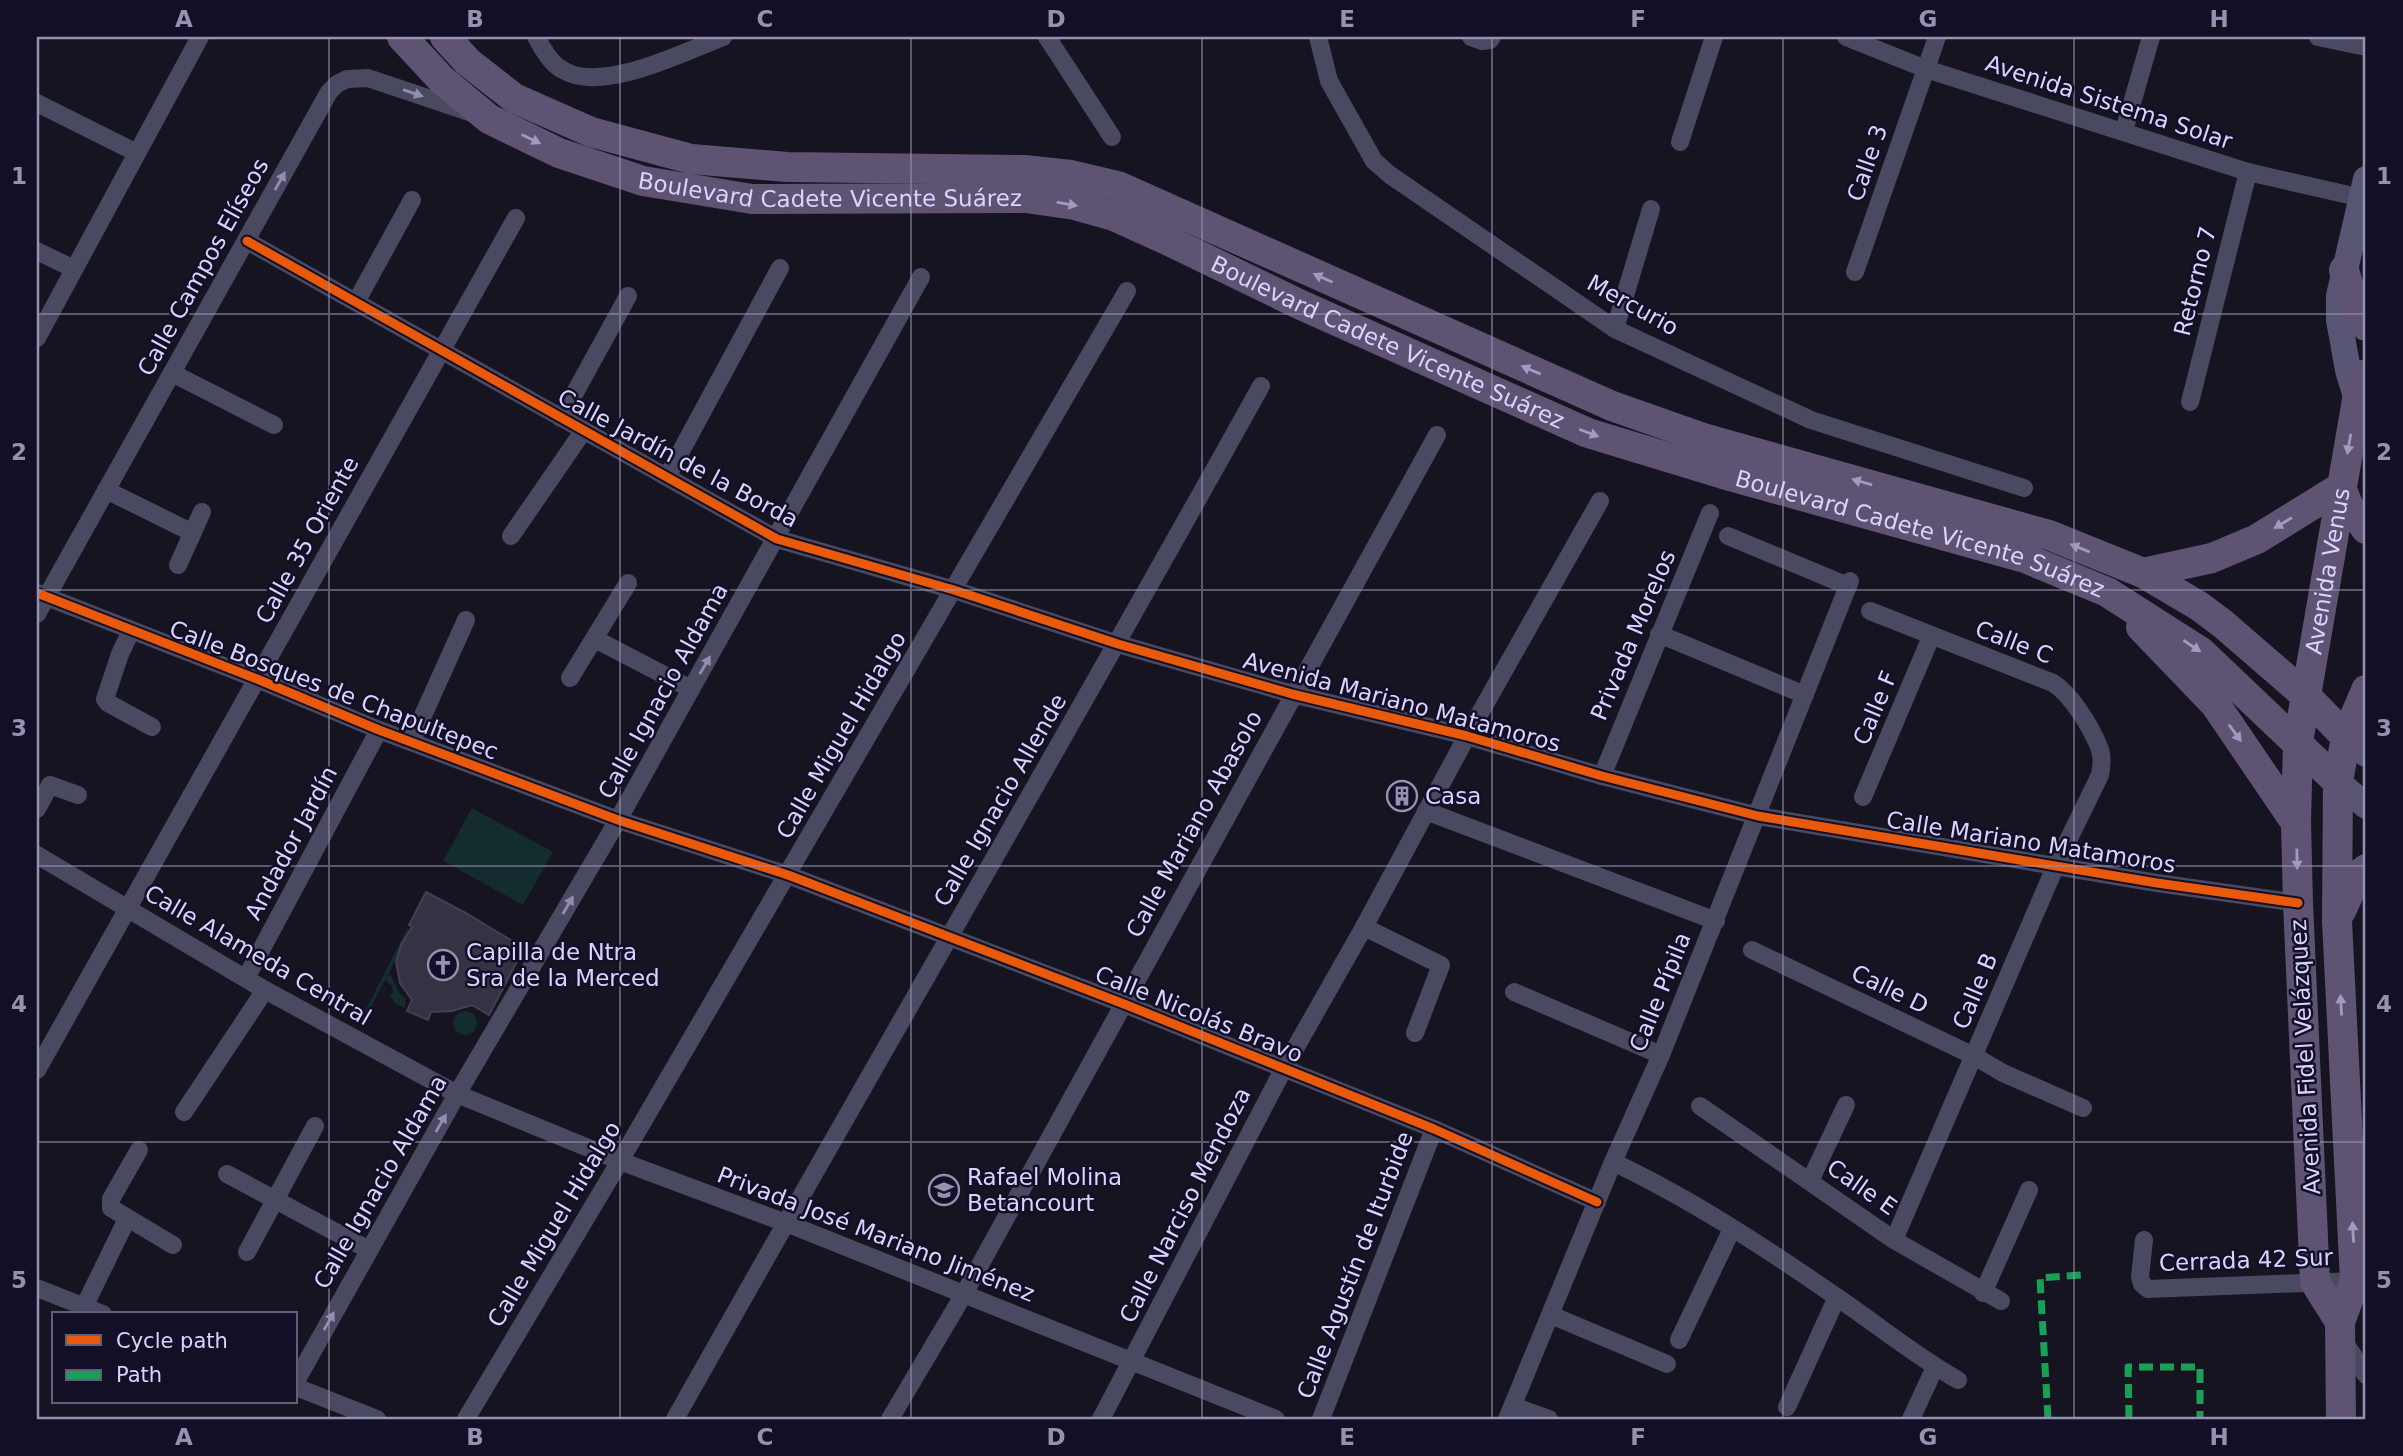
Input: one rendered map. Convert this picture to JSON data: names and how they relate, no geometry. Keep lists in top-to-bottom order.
{
  "streets": {
    "main road": ["Boulevard Cadete Vicente Suárez", "Avenida Venus", "Avenida Fidel Velázquez"],
    "street": [
      "Avenida Sistema Solar",
      "Calle 3",
      "Calle Campos Elíseos",
      "Retorno 7",
      "Mercurio",
      "Calle Jardín de la Borda",
      "Calle 35 Oriente",
      "Privada Morelos",
      "Calle C",
      "Calle Bosques de Chapultepec",
      "Calle Ignacio Aldama",
      "Avenida Mariano Matamoros",
      "Calle F",
      "Calle Miguel Hidalgo",
      "Calle Ignacio Allende",
      "Calle Mariano Abasolo",
      "Calle Mariano Matamoros",
      "Andador Jardín",
      "Calle Alameda Central",
      "Calle D",
      "Calle B",
      "Calle Pípila",
      "Calle Nicolás Bravo",
      "Calle E",
      "Calle Narciso Mendoza",
      "Privada José Mariano Jiménez",
      "Cerrada 42 Sur",
      "Calle Agustín de Iturbide"
    ]
  },
  "crossings": [
    ["Avenida Sistema Solar", "Calle 3"],
    ["Avenida Sistema Solar", "Retorno 7"],
    ["Avenida Sistema Solar", "Avenida Venus"],
    ["Boulevard Cadete Vicente Suárez", "Calle Campos Elíseos"],
    ["Boulevard Cadete Vicente Suárez", "Avenida Venus"],
    ["Boulevard Cadete Vicente Suárez", "Avenida Fidel Velázquez"],
    ["Calle Campos Elíseos", "Calle Jardín de la Borda"],
    ["Calle Campos Elíseos", "Calle Bosques de Chapultepec"],
    ["Calle Jardín de la Borda", "Calle 35 Oriente"],
    ["Calle Jardín de la Borda", "Calle Ignacio Aldama"],
    ["Calle Jardín de la Borda", "Avenida Mariano Matamoros"],
    ["Calle Jardín de la Borda", "Calle Miguel Hidalgo"],
    ["Calle Jardín de la Borda", "Calle Ignacio Allende"],
    ["Calle 35 Oriente", "Calle Bosques de Chapultepec"],
    ["Calle 35 Oriente", "Calle Alameda Central"],
    ["Avenida Venus", "Avenida Fidel Velázquez"],
    ["Privada Morelos", "Avenida Mariano Matamoros"],
    ["Calle C", "Calle F"],
    ["Calle C", "Calle B"],
    ["Calle Bosques de Chapultepec", "Calle Ignacio Aldama"],
    ["Calle Bosques de Chapultepec", "Calle Miguel Hidalgo"],
    ["Calle Bosques de Chapultepec", "Andador Jardín"],
    ["Calle Bosques de Chapultepec", "Calle Nicolás Bravo"],
    ["Calle Ignacio Aldama", "Calle Alameda Central"],
    ["Calle Ignacio Aldama", "Privada José Mariano Jiménez"],
    ["Avenida Mariano Matamoros", "Calle Ignacio Allende"],
    ["Avenida Mariano Matamoros", "Calle Mariano Abasolo"],
    ["Avenida Mariano Matamoros", "Calle Mariano Matamoros"],
    ["Avenida Mariano Matamoros", "Calle Pípila"],
    ["Avenida Mariano Matamoros", "Calle Narciso Mendoza"],
    ["Calle Miguel Hidalgo", "Calle Nicolás Bravo"],
    ["Calle Miguel Hidalgo", "Privada José Mariano Jiménez"],
    ["Calle Ignacio Allende", "Calle Nicolás Bravo"],
    ["Calle Ignacio Allende", "Privada José Mariano Jiménez"],
    ["Calle Mariano Abasolo", "Calle Nicolás Bravo"],
    ["Calle Mariano Abasolo", "Privada José Mariano Jiménez"],
    ["Calle Mariano Matamoros", "Calle B"],
    ["Calle Mariano Matamoros", "Calle Pípila"],
    ["Calle Mariano Matamoros", "Avenida Fidel Velázquez"],
    ["Andador Jardín", "Calle Alameda Central"],
    ["Calle Alameda Central", "Privada José Mariano Jiménez"],
    ["Calle D", "Calle B"],
    ["Calle B", "Calle E"],
    ["Calle Pípila", "Calle Nicolás Bravo"],
    ["Calle Nicolás Bravo", "Calle Narciso Mendoza"],
    ["Calle Nicolás Bravo", "Calle Agustín de Iturbide"],
    ["Avenida Fidel Velázquez", "Cerrada 42 Sur"],
    ["Calle Narciso Mendoza", "Privada José Mariano Jiménez"]
  ],
  "one_way": ["Calle Ignacio Aldama"],
  "places": {
    "building": ["Casa"],
    "church": ["Capilla de Ntra Sra de la Merced"],
    "school or university": ["Rafael Molina Betancourt"]
  },
  "legend": ["Cycle path", "Path"],
  "grid": {
    "columns": [
      "A",
      "B",
      "C",
      "D",
      "E",
      "F",
      "G",
      "H"
    ],
    "rows": [
      "1",
      "2",
      "3",
      "4",
      "5"
    ]
  }
}
